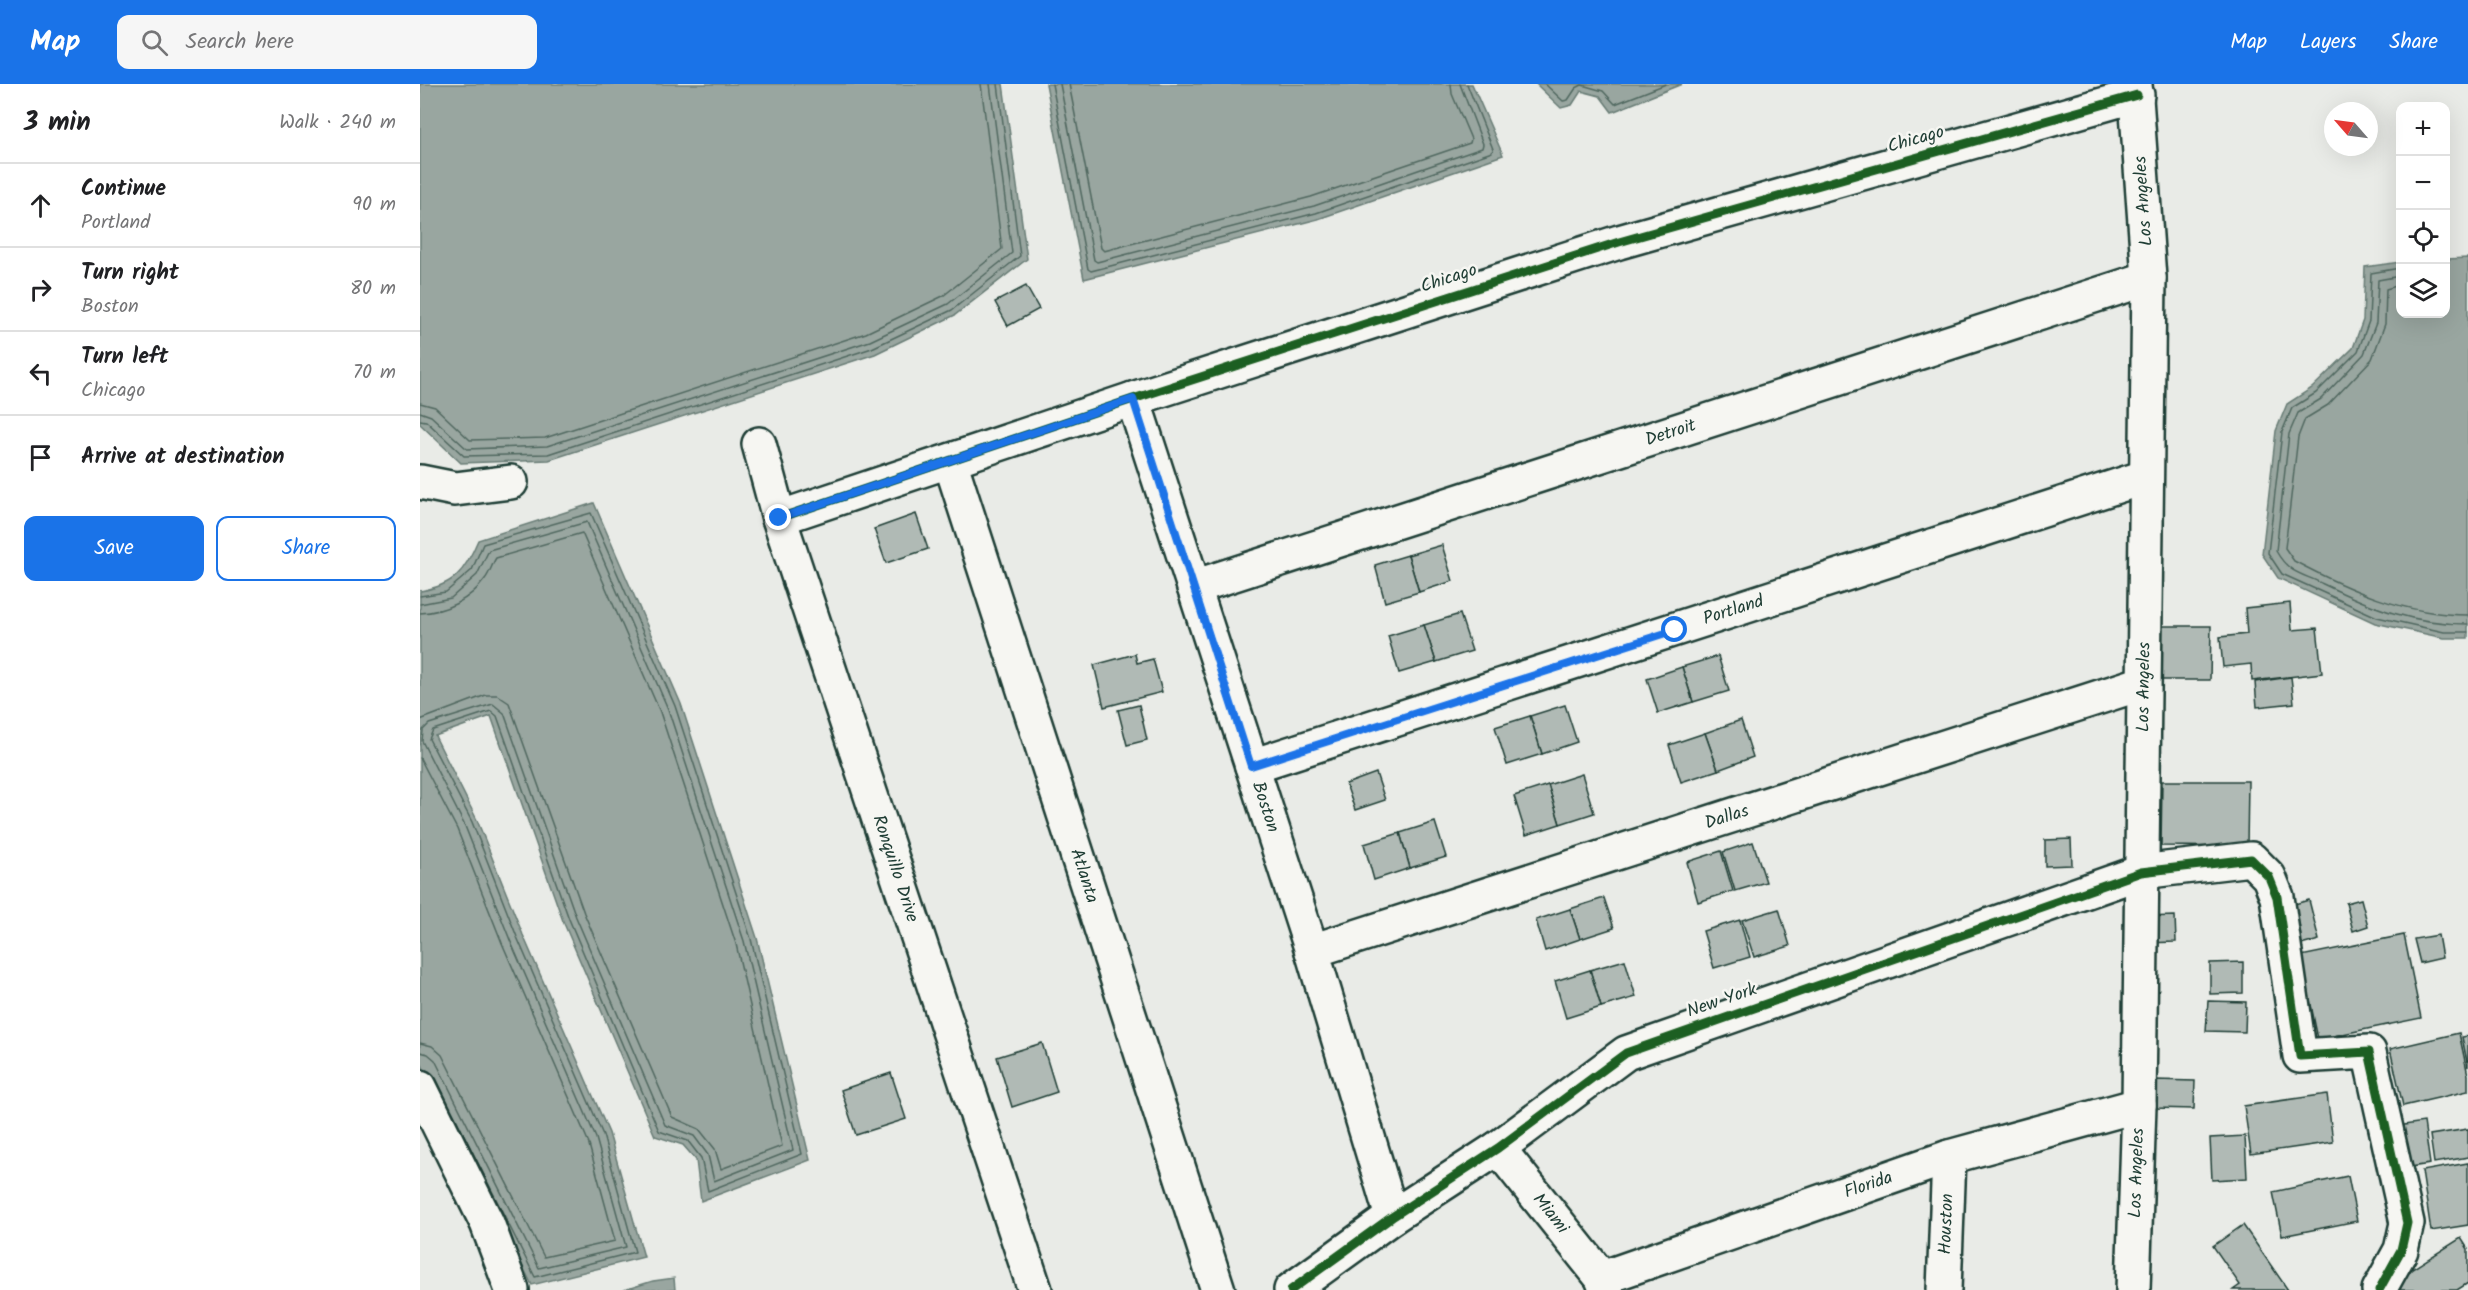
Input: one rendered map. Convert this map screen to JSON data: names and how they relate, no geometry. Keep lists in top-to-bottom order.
{
  "streets": {
    "street": [
      "Chicago",
      "Los Angeles",
      "Detroit",
      "Portland",
      "Boston",
      "Dallas",
      "Ronquillo Drive",
      "Atlanta",
      "New York",
      "Florida",
      "Miami",
      "Houston"
    ]
  },
  "crossings": [
    ["Chicago", "Los Angeles"],
    ["Chicago", "Boston"],
    ["Chicago", "Ronquillo Drive"],
    ["Chicago", "Atlanta"],
    ["Los Angeles", "Detroit"],
    ["Los Angeles", "Portland"],
    ["Los Angeles", "Dallas"],
    ["Los Angeles", "New York"],
    ["Los Angeles", "Florida"],
    ["Detroit", "Boston"],
    ["Portland", "Boston"],
    ["Boston", "Dallas"],
    ["Boston", "New York"],
    ["New York", "Miami"],
    ["Florida", "Miami"],
    ["Florida", "Houston"]
  ],
  "north": "top left",
  "page": {
    "header": "Map",
    "search": "Search here",
    "nav": ["Map", "Layers", "Share"],
    "heading": ["3 min", "Walk · 240 m"],
    "map_buttons": ["+", "−"],
    "list": [
      ["Continue", "Portland", "90 m"],
      ["Turn right", "Boston", "80 m"],
      ["Turn left", "Chicago", "70 m"],
      "Arrive at destination"
    ],
    "buttons": ["Save", "Share"]
  }
}
